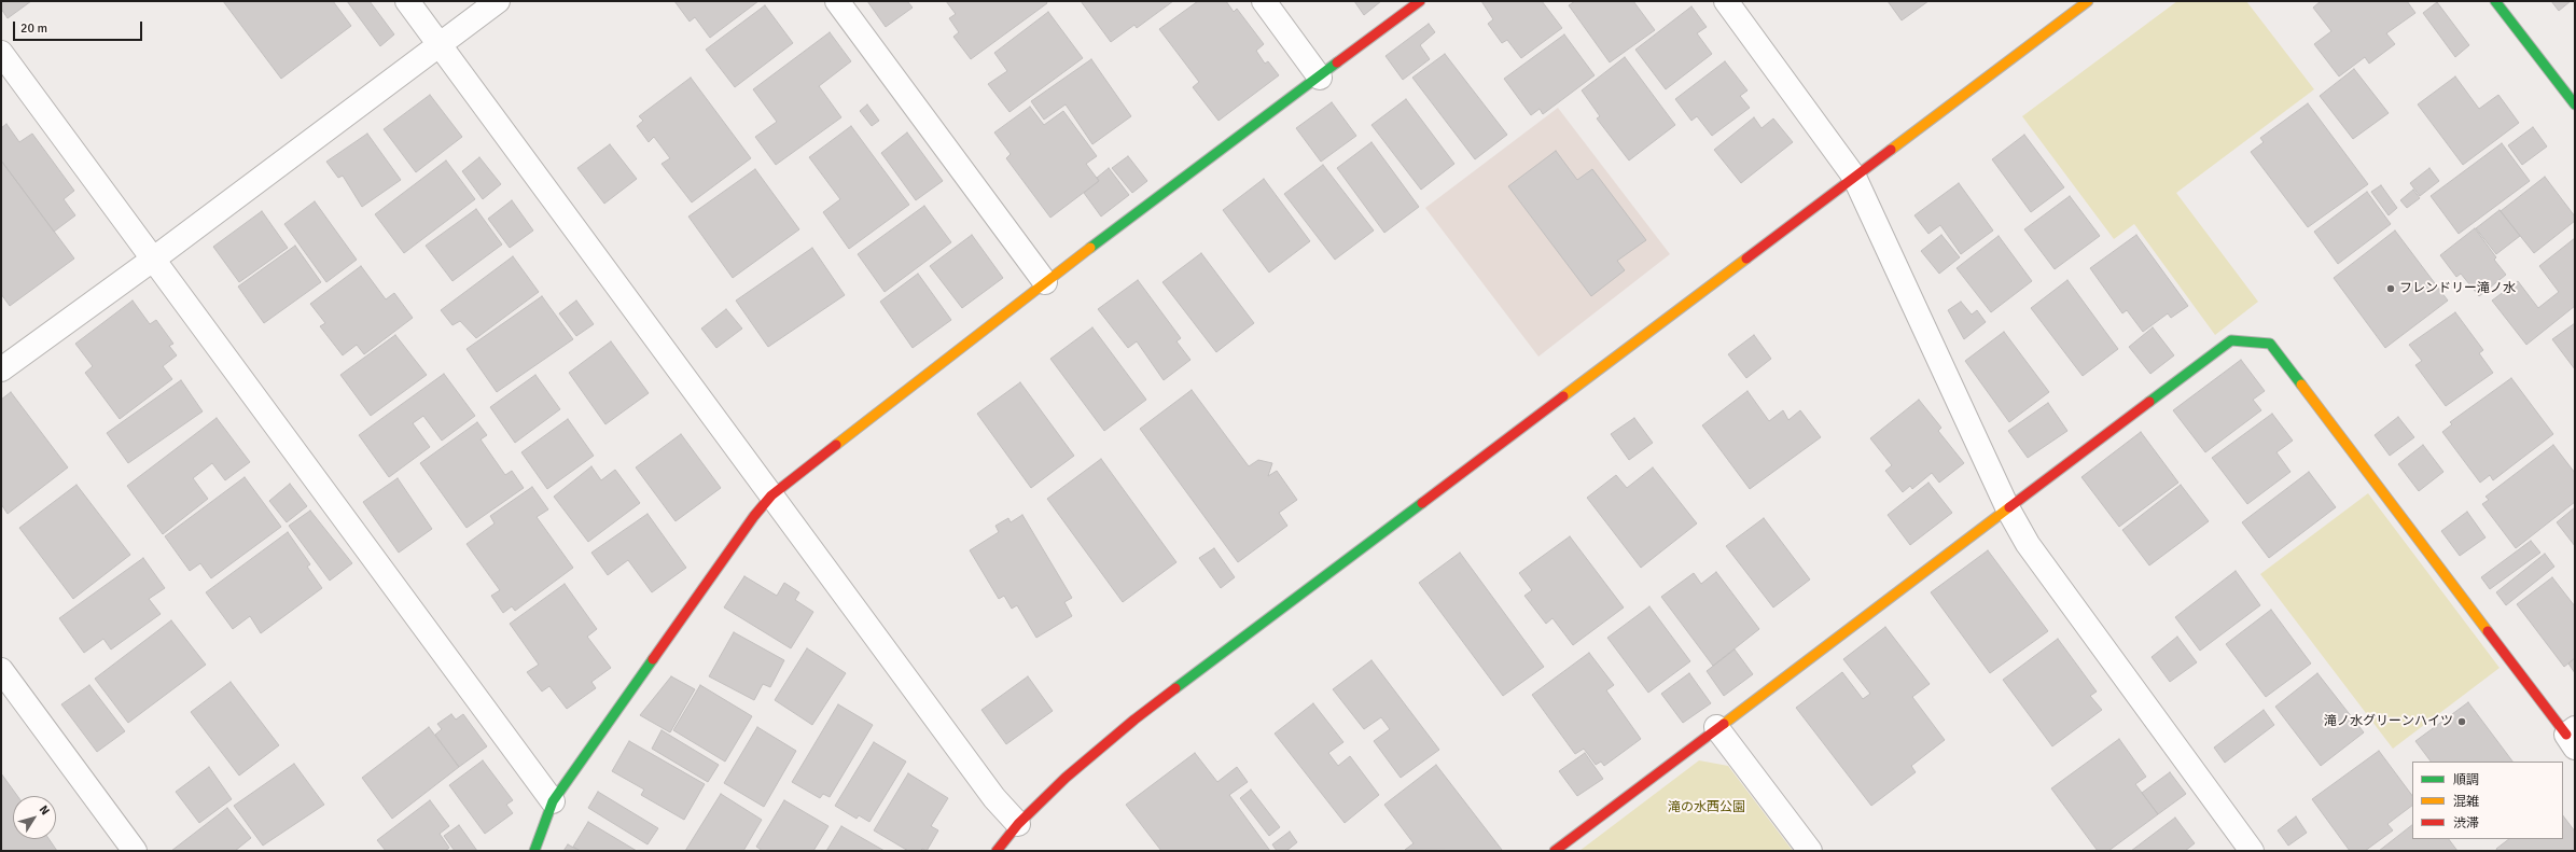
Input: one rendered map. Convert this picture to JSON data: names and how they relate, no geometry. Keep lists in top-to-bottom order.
{
  "parks": ["滝の水西公園"],
  "places": ["フレンドリー滝ノ水", "滝ノ水グリーンハイツ"],
  "legend": ["順調", "混雑", "渋滞"],
  "scale_bar": "20 m",
  "north": "top right"
}
